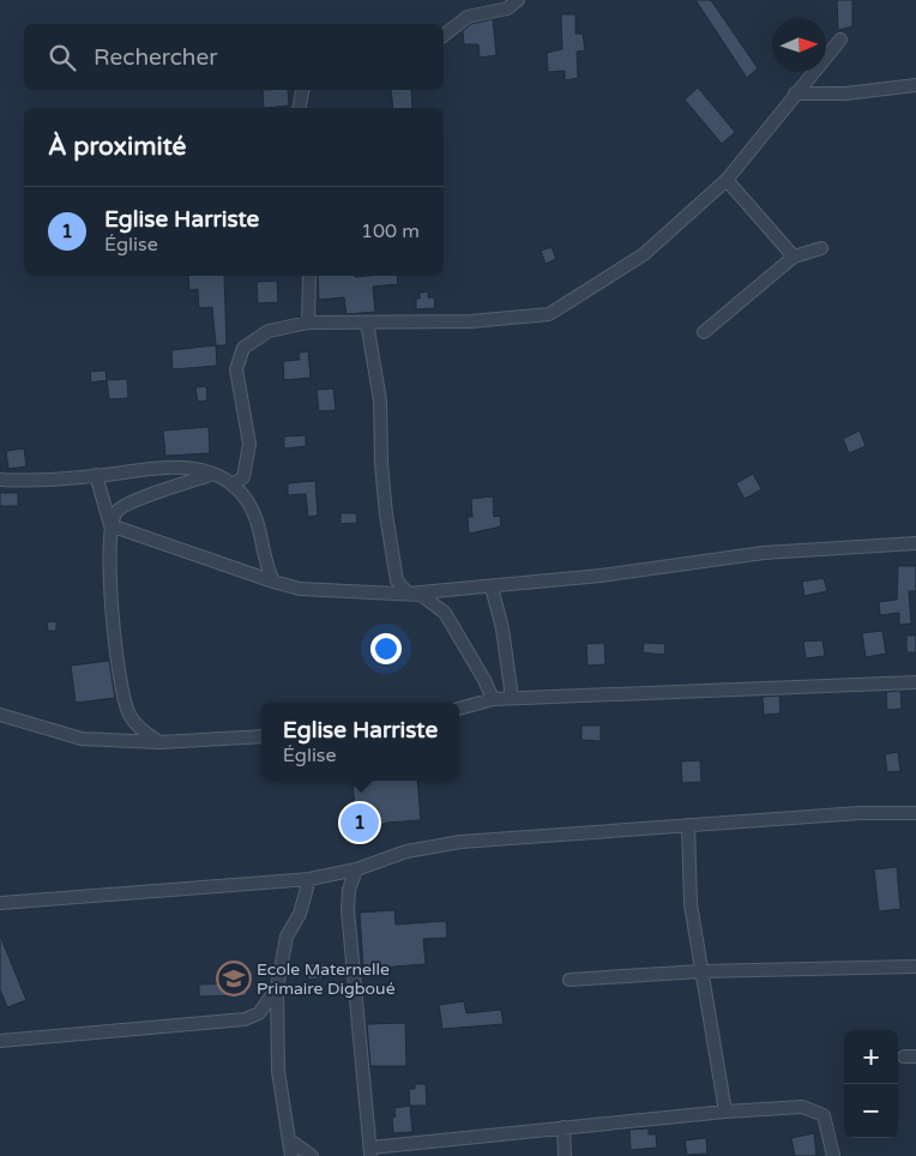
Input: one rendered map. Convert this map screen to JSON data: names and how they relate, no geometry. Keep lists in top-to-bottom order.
{
  "places": {
    "school or university": ["Ecole Maternelle Primaire Digboué"]
  },
  "north": "right",
  "page": {
    "search": "Rechercher",
    "heading": "À proximité",
    "list": [
      {
        "mark": "1",
        "name": "Eglise Harriste",
        "note": "Église",
        "value": "100 m"
      }
    ],
    "popup": ["Eglise Harriste", "Église"],
    "pins": "1",
    "map_buttons": ["+", "−"]
  }
}
